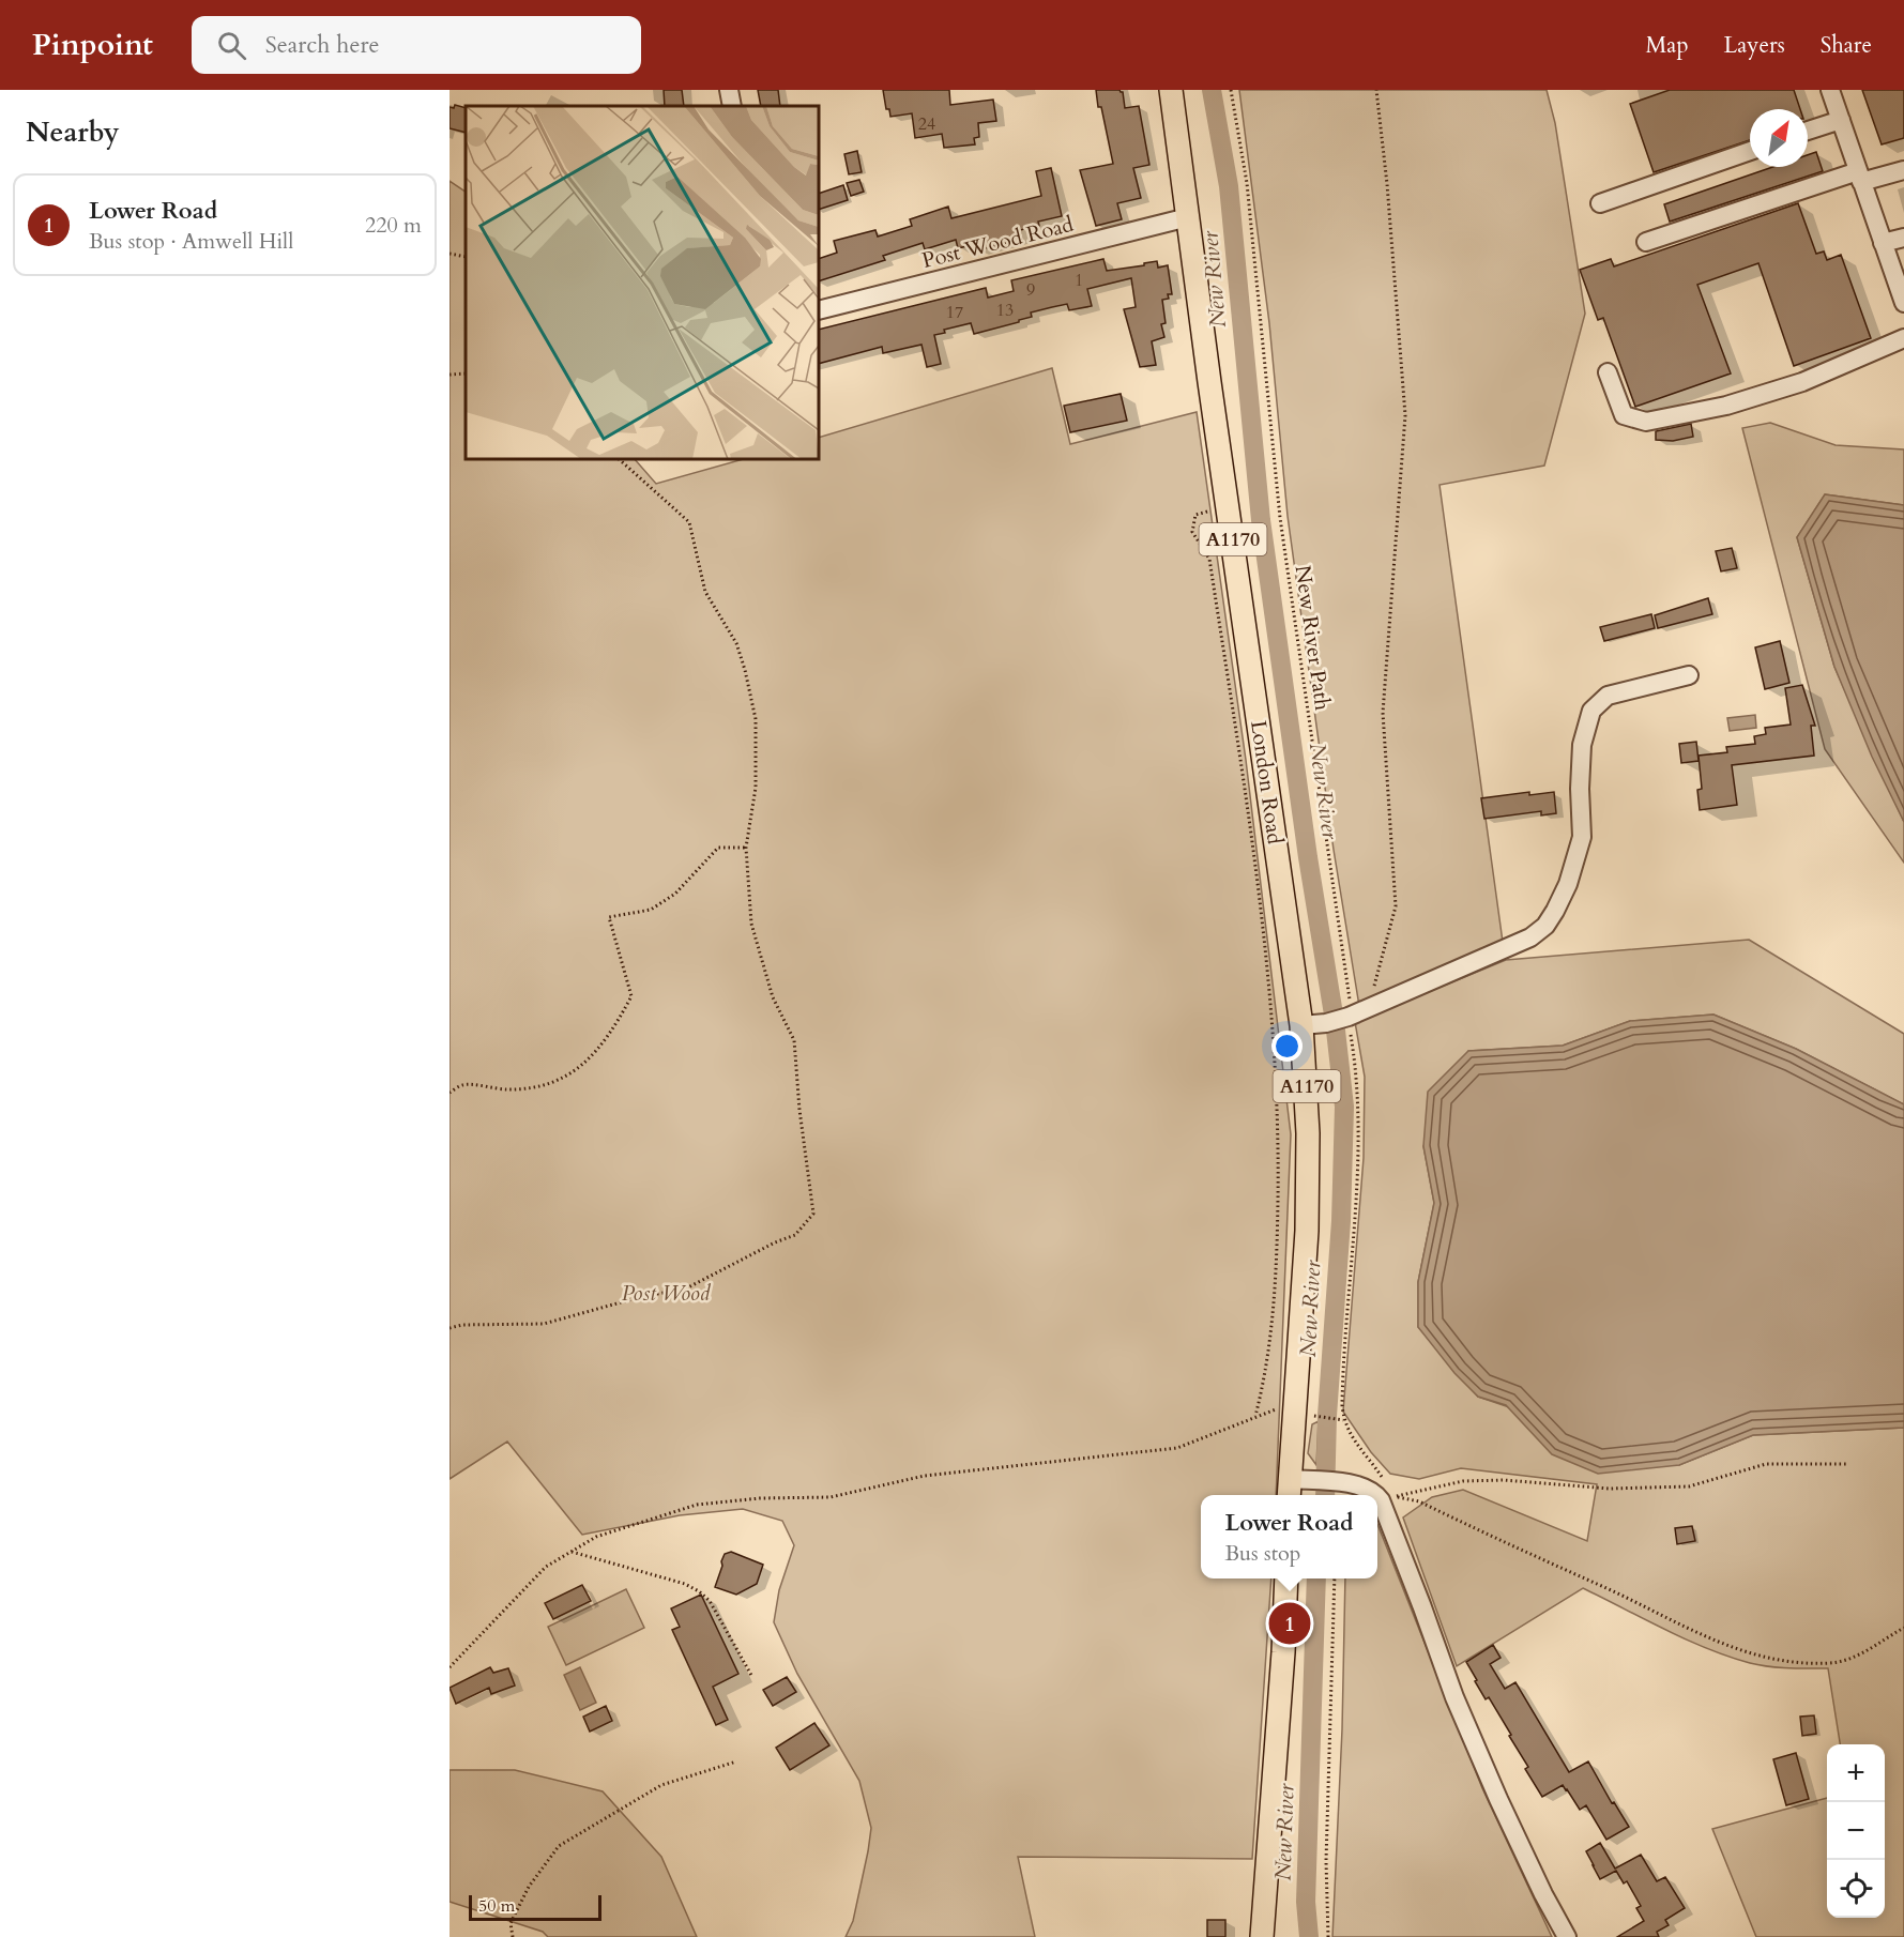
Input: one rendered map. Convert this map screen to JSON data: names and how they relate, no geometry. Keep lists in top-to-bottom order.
{
  "streets": {
    "main road": ["A1170", "London Road"],
    "street": ["Post Wood Road"],
    "path": ["New River Path"]
  },
  "crossings": [
    ["Post Wood Road", "London Road"]
  ],
  "water": ["New River"],
  "parks": ["Post Wood"],
  "house_numbers": [
    "24",
    "1",
    "9",
    "13",
    "17"
  ],
  "scale_bar": "50 m",
  "north": "top right",
  "page": {
    "header": "Pinpoint",
    "search": "Search here",
    "nav": ["Map", "Layers", "Share"],
    "heading": "Nearby",
    "list": [
      {
        "mark": "1",
        "name": "Lower Road",
        "note": "Bus stop · Amwell Hill",
        "value": "220 m"
      }
    ],
    "popup": ["Lower Road", "Bus stop"],
    "pins": "1",
    "map_buttons": ["+", "−"],
    "scale": "50 m"
  }
}
